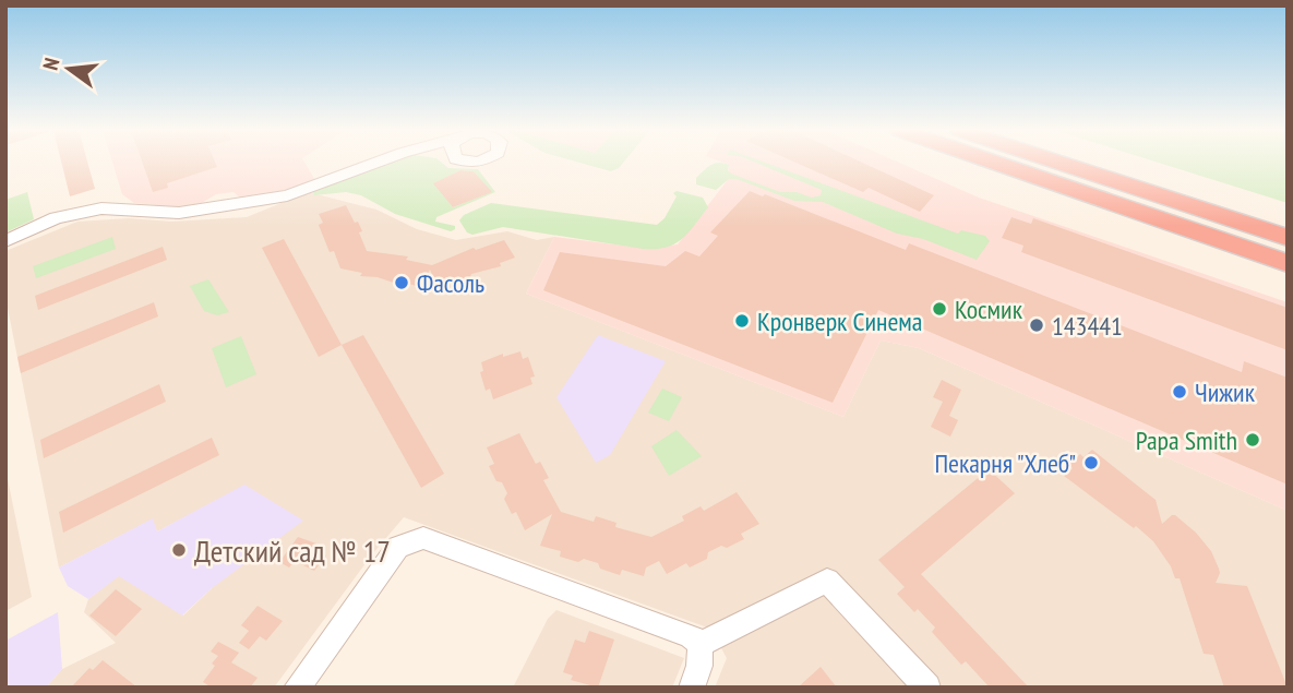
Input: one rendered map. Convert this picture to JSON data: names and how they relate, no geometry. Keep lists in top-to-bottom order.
{
  "places": [
    "Фасоль",
    "Космик",
    "Кронверк Синема",
    "143441",
    "Чижик",
    "Papa Smith",
    "Пекарня \"Хлеб\"",
    "Детский сад № 17"
  ],
  "north": "left"
}
